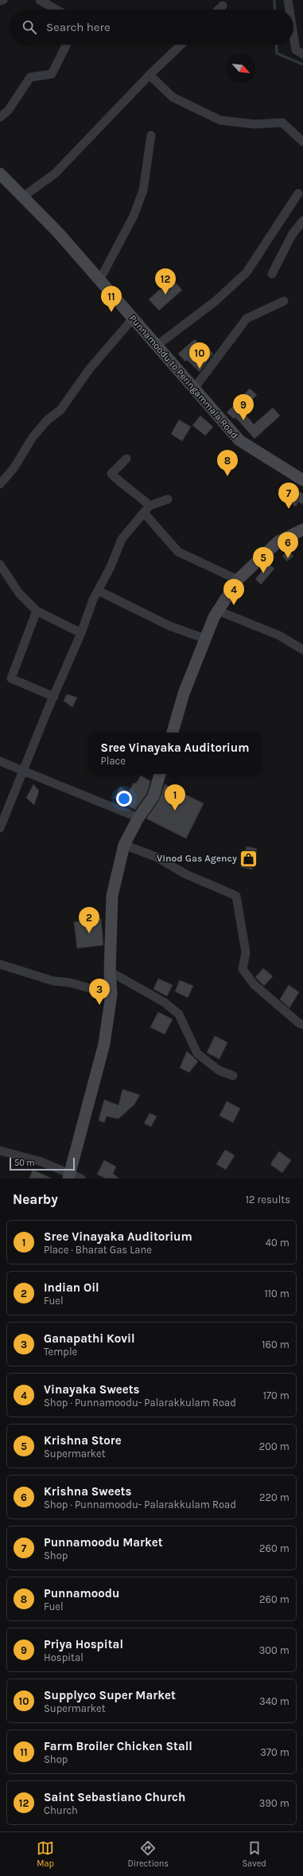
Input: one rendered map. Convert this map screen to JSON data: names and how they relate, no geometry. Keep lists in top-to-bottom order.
{
  "streets": {
    "main road": ["Punnamoodu to Peringammala Road"]
  },
  "places": {
    "shop": ["Vinod Gas Agency"]
  },
  "scale_bar": "50 m",
  "north": "bottom right",
  "page": {
    "search": "Search here",
    "pins": [
      "12",
      "11",
      "10",
      "9",
      "8",
      "7",
      "6",
      "5",
      "4",
      "1",
      "2",
      "3"
    ],
    "popup": ["Sree Vinayaka Auditorium", "Place"],
    "scale": "50 m",
    "heading": ["Nearby", "12 results"],
    "list": [
      {
        "mark": "1",
        "name": "Sree Vinayaka Auditorium",
        "note": "Place · Bharat Gas Lane",
        "value": "40 m"
      },
      {
        "mark": "2",
        "name": "Indian Oil",
        "note": "Fuel",
        "value": "110 m"
      },
      {
        "mark": "3",
        "name": "Ganapathi Kovil",
        "note": "Temple",
        "value": "160 m"
      },
      {
        "mark": "4",
        "name": "Vinayaka Sweets",
        "note": "Shop · Punnamoodu- Palarakkulam Road",
        "value": "170 m"
      },
      {
        "mark": "5",
        "name": "Krishna Store",
        "note": "Supermarket",
        "value": "200 m"
      },
      {
        "mark": "6",
        "name": "Krishna Sweets",
        "note": "Shop · Punnamoodu- Palarakkulam Road",
        "value": "220 m"
      },
      {
        "mark": "7",
        "name": "Punnamoodu Market",
        "note": "Shop",
        "value": "260 m"
      },
      {
        "mark": "8",
        "name": "Punnamoodu",
        "note": "Fuel",
        "value": "260 m"
      },
      {
        "mark": "9",
        "name": "Priya Hospital",
        "note": "Hospital",
        "value": "300 m"
      },
      {
        "mark": "10",
        "name": "Supplyco Super Market",
        "note": "Supermarket",
        "value": "340 m"
      },
      {
        "mark": "11",
        "name": "Farm Broiler Chicken Stall",
        "note": "Shop",
        "value": "370 m"
      },
      {
        "mark": "12",
        "name": "Saint Sebastiano Church",
        "note": "Church",
        "value": "390 m"
      }
    ],
    "nav": ["Map", "Directions", "Saved"]
  }
}
